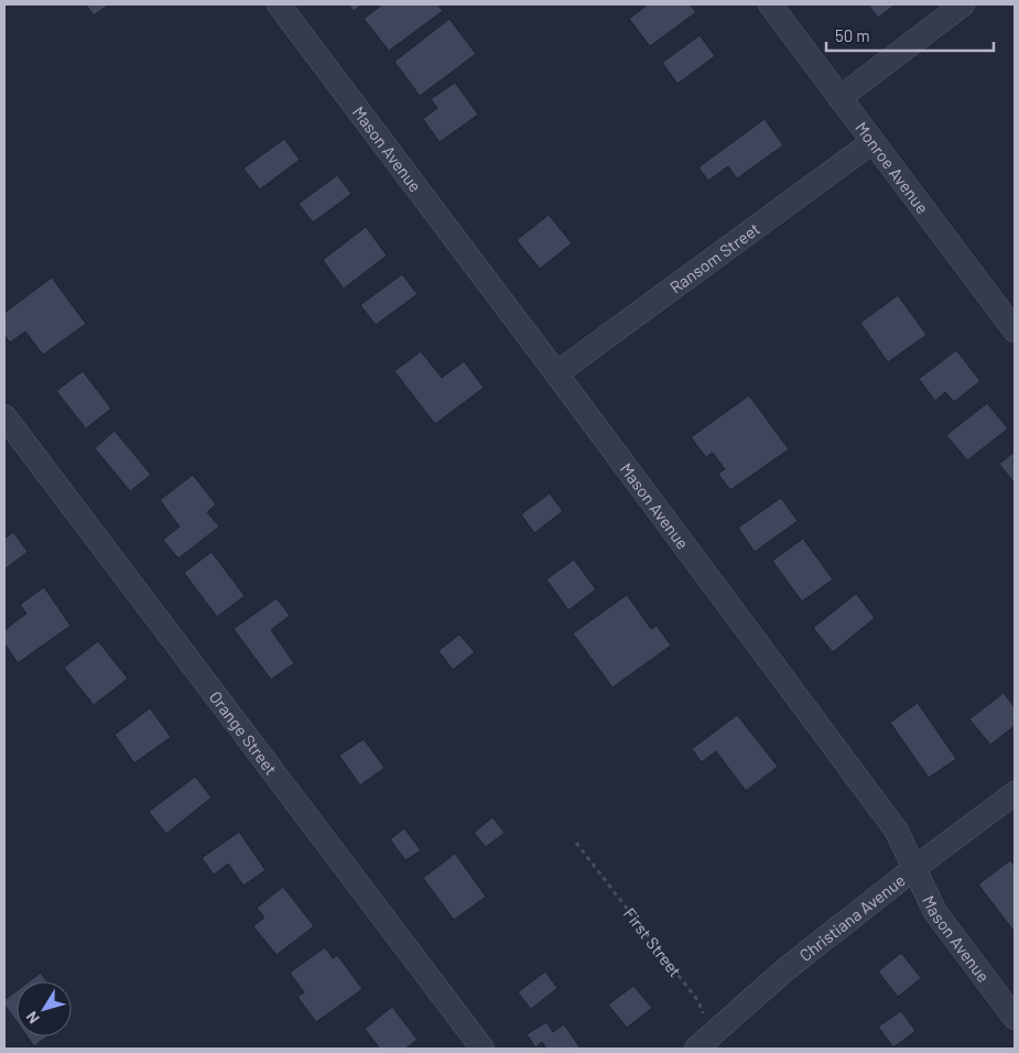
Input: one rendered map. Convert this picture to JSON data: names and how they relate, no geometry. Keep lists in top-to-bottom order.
{
  "streets": {
    "street": [
      "Mason Avenue",
      "Monroe Avenue",
      "Ransom Street",
      "Orange Street",
      "Christiana Avenue"
    ],
    "path": ["First Street"]
  },
  "crossings": [
    ["Mason Avenue", "Ransom Street"],
    ["Mason Avenue", "Christiana Avenue"],
    ["Monroe Avenue", "Ransom Street"],
    ["Christiana Avenue", "First Street"]
  ],
  "scale_bar": "50 m",
  "north": "bottom left"
}
